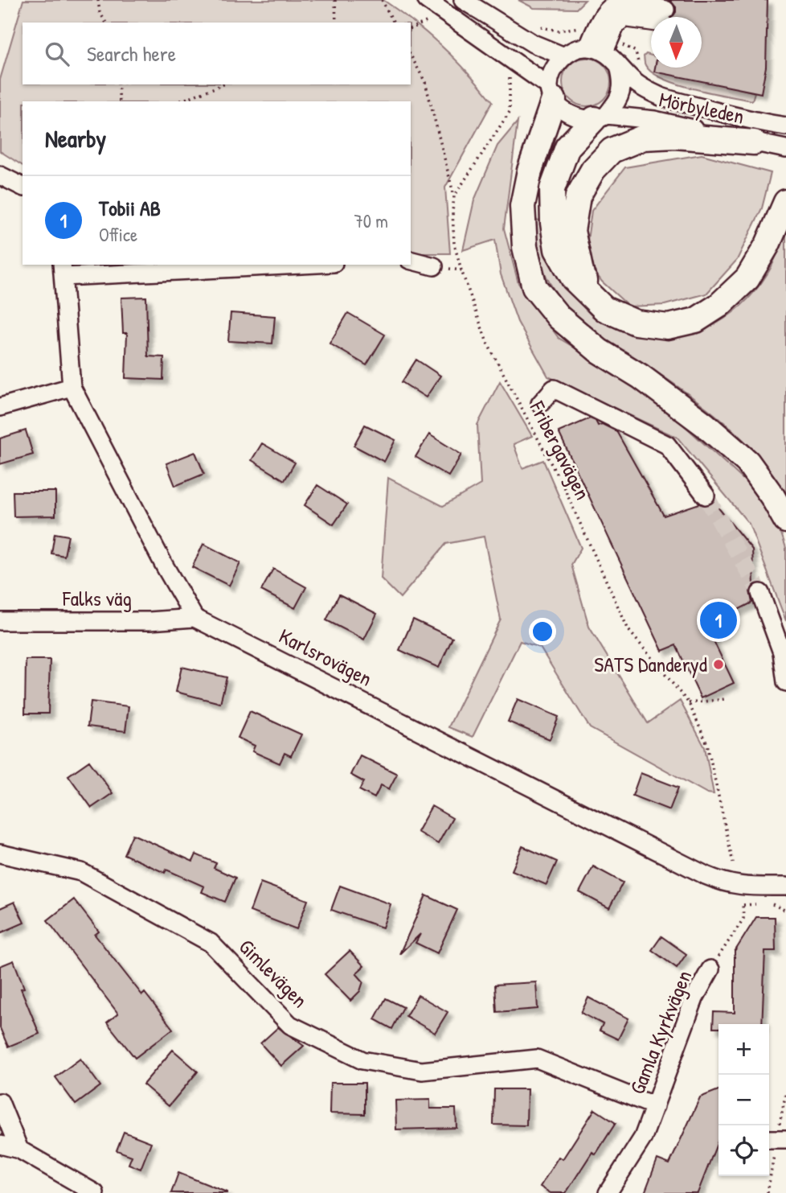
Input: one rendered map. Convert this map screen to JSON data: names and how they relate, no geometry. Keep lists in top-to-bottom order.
{
  "streets": {
    "street": [
      "Mörbyleden",
      "Falks väg",
      "Karlsrovägen",
      "Gimlevägen",
      "Gamla Kyrkvägen"
    ],
    "path": ["Fribergavägen"]
  },
  "crossings": [
    ["Fribergavägen", "Karlsrovägen"],
    ["Falks väg", "Karlsrovägen"],
    ["Gimlevägen", "Gamla Kyrkvägen"]
  ],
  "places": ["SATS Danderyd"],
  "north": "bottom",
  "page": {
    "search": "Search here",
    "heading": "Nearby",
    "list": [
      {
        "mark": "1",
        "name": "Tobii AB",
        "note": "Office",
        "value": "70 m"
      }
    ],
    "pins": "1",
    "map_buttons": ["+", "−"]
  }
}
